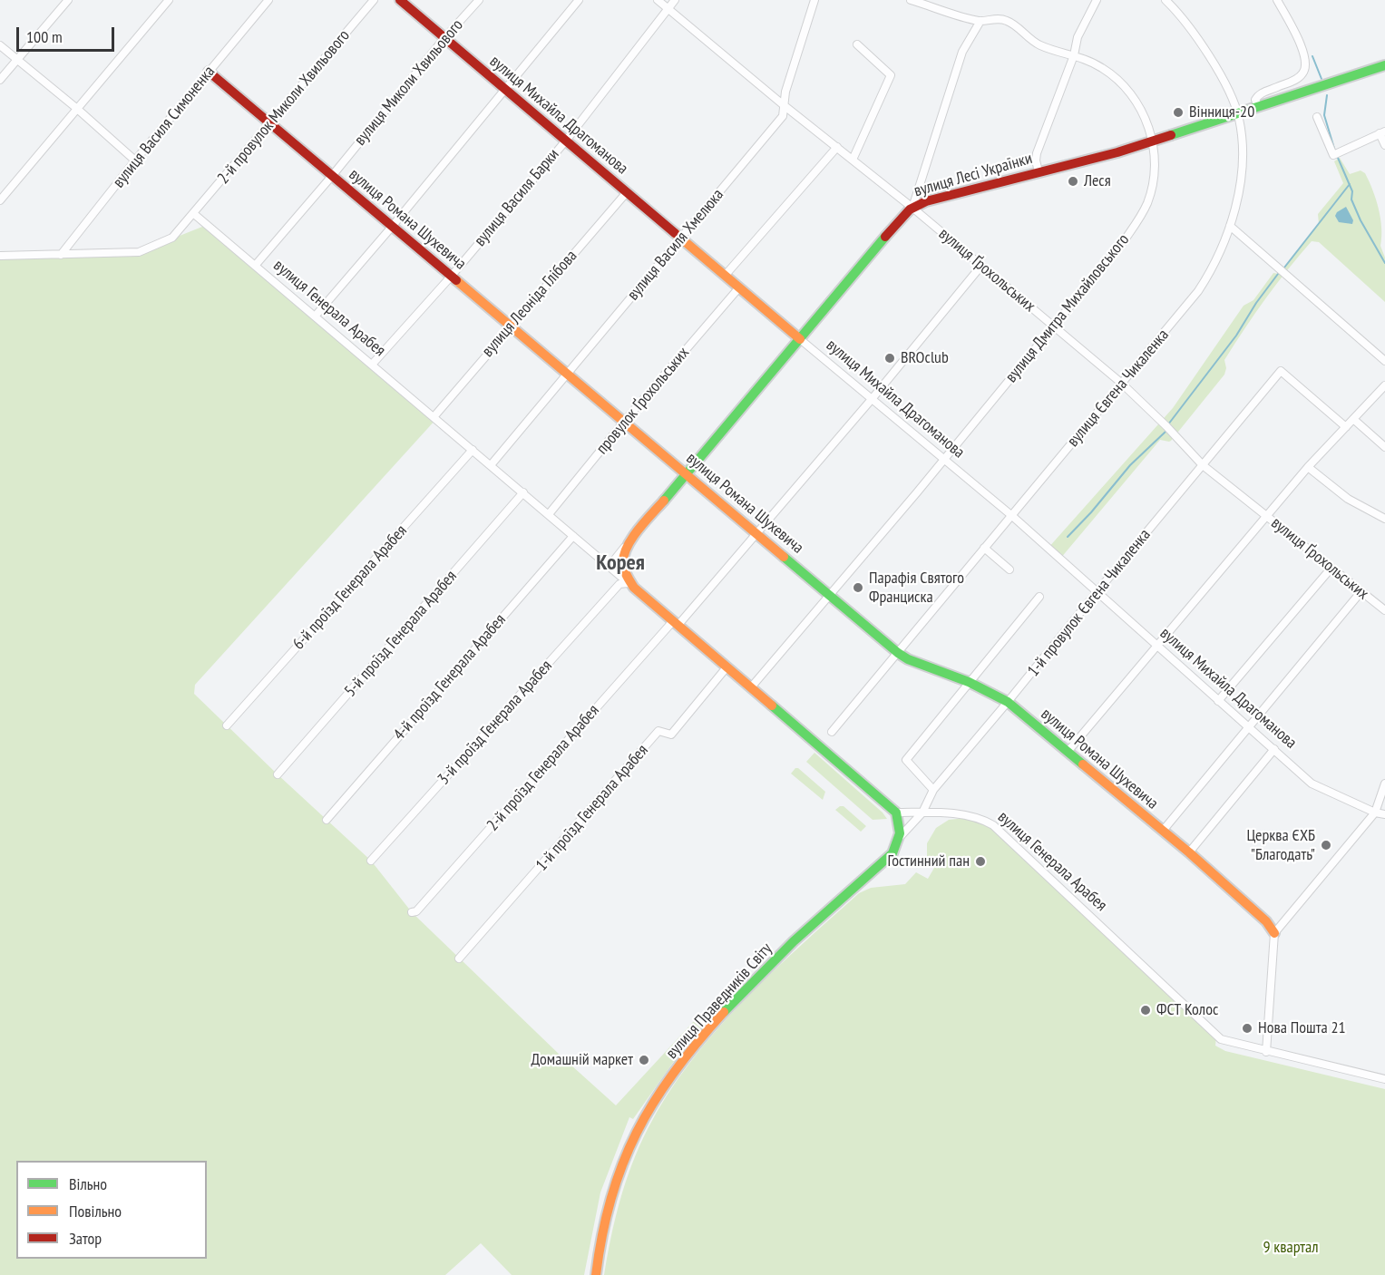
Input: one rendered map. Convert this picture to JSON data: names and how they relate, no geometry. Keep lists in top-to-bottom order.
{
  "streets": {
    "street": [
      "вулиця Миколи Хвильового",
      "2-й провулок Миколи Хвильового",
      "вулиця Михайла Драгоманова",
      "вулиця Василя Симоненка",
      "вулиця Лесі Українки",
      "вулиця Василя Барки",
      "вулиця Романа Шухевича",
      "вулиця Василя Хмелюка",
      "вулиця Ґрохольських",
      "вулиця Леоніда Глібова",
      "вулиця Генерала Арабея",
      "вулиця Дмитра Михайловського",
      "вулиця Євгена Чикаленка",
      "провулок Ґрохольських",
      "6-й проїзд Генерала Арабея",
      "1-й провулок Євгена Чикаленка",
      "5-й проїзд Генерала Арабея",
      "4-й проїзд Генерала Арабея",
      "3-й проїзд Генерала Арабея",
      "2-й проїзд Генерала Арабея",
      "1-й проїзд Генерала Арабея",
      "вулиця Праведників Світу"
    ]
  },
  "crossings": [
    ["вулиця Миколи Хвильового", "вулиця Михайла Драгоманова"],
    ["вулиця Миколи Хвильового", "вулиця Романа Шухевича"],
    ["вулиця Миколи Хвильового", "вулиця Генерала Арабея"],
    ["2-й провулок Миколи Хвильового", "вулиця Романа Шухевича"],
    ["2-й провулок Миколи Хвильового", "вулиця Генерала Арабея"],
    ["вулиця Михайла Драгоманова", "вулиця Лесі Українки"],
    ["вулиця Михайла Драгоманова", "вулиця Василя Барки"],
    ["вулиця Михайла Драгоманова", "вулиця Василя Хмелюка"],
    ["вулиця Михайла Драгоманова", "вулиця Леоніда Глібова"],
    ["вулиця Михайла Драгоманова", "вулиця Дмитра Михайловського"],
    ["вулиця Михайла Драгоманова", "вулиця Євгена Чикаленка"],
    ["вулиця Михайла Драгоманова", "провулок Ґрохольських"],
    ["вулиця Михайла Драгоманова", "1-й провулок Євгена Чикаленка"],
    ["вулиця Михайла Драгоманова", "2-й проїзд Генерала Арабея"],
    ["вулиця Василя Симоненка", "вулиця Романа Шухевича"],
    ["вулиця Лесі Українки", "вулиця Романа Шухевича"],
    ["вулиця Лесі Українки", "вулиця Ґрохольських"],
    ["вулиця Лесі Українки", "вулиця Генерала Арабея"],
    ["вулиця Лесі Українки", "вулиця Дмитра Михайловського"],
    ["вулиця Лесі Українки", "вулиця Євгена Чикаленка"],
    ["вулиця Лесі Українки", "3-й проїзд Генерала Арабея"],
    ["вулиця Василя Барки", "вулиця Романа Шухевича"],
    ["вулиця Василя Барки", "вулиця Ґрохольських"],
    ["вулиця Василя Барки", "вулиця Генерала Арабея"],
    ["вулиця Романа Шухевича", "вулиця Василя Хмелюка"],
    ["вулиця Романа Шухевича", "вулиця Леоніда Глібова"],
    ["вулиця Романа Шухевича", "вулиця Дмитра Михайловського"],
    ["вулиця Романа Шухевича", "вулиця Євгена Чикаленка"],
    ["вулиця Романа Шухевича", "провулок Ґрохольських"],
    ["вулиця Романа Шухевича", "1-й провулок Євгена Чикаленка"],
    ["вулиця Романа Шухевича", "2-й проїзд Генерала Арабея"],
    ["вулиця Василя Хмелюка", "вулиця Ґрохольських"],
    ["вулиця Василя Хмелюка", "вулиця Генерала Арабея"],
    ["вулиця Ґрохольських", "вулиця Дмитра Михайловського"],
    ["вулиця Ґрохольських", "вулиця Євгена Чикаленка"],
    ["вулиця Ґрохольських", "1-й провулок Євгена Чикаленка"],
    ["вулиця Ґрохольських", "2-й проїзд Генерала Арабея"],
    ["вулиця Леоніда Глібова", "вулиця Генерала Арабея"],
    ["вулиця Генерала Арабея", "провулок Ґрохольських"],
    ["вулиця Генерала Арабея", "6-й проїзд Генерала Арабея"],
    ["вулиця Генерала Арабея", "1-й провулок Євгена Чикаленка"],
    ["вулиця Генерала Арабея", "5-й проїзд Генерала Арабея"],
    ["вулиця Генерала Арабея", "4-й проїзд Генерала Арабея"],
    ["вулиця Генерала Арабея", "3-й проїзд Генерала Арабея"],
    ["1-й провулок Євгена Чикаленка", "вулиця Праведників Світу"]
  ],
  "districts": ["Корея"],
  "parks": ["9 квартал"],
  "places": [
    "Вінниця-20",
    "Леся",
    "BROclub",
    "Парафія Святого Франциска",
    "Церква ЄХБ \"Благодать\"",
    "Гостинний пан",
    "ФСТ Колос",
    "Нова Пошта 21",
    "Домашній маркет"
  ],
  "legend": ["Вільно", "Повільно", "Затор"],
  "scale_bar": "100 m"
}
